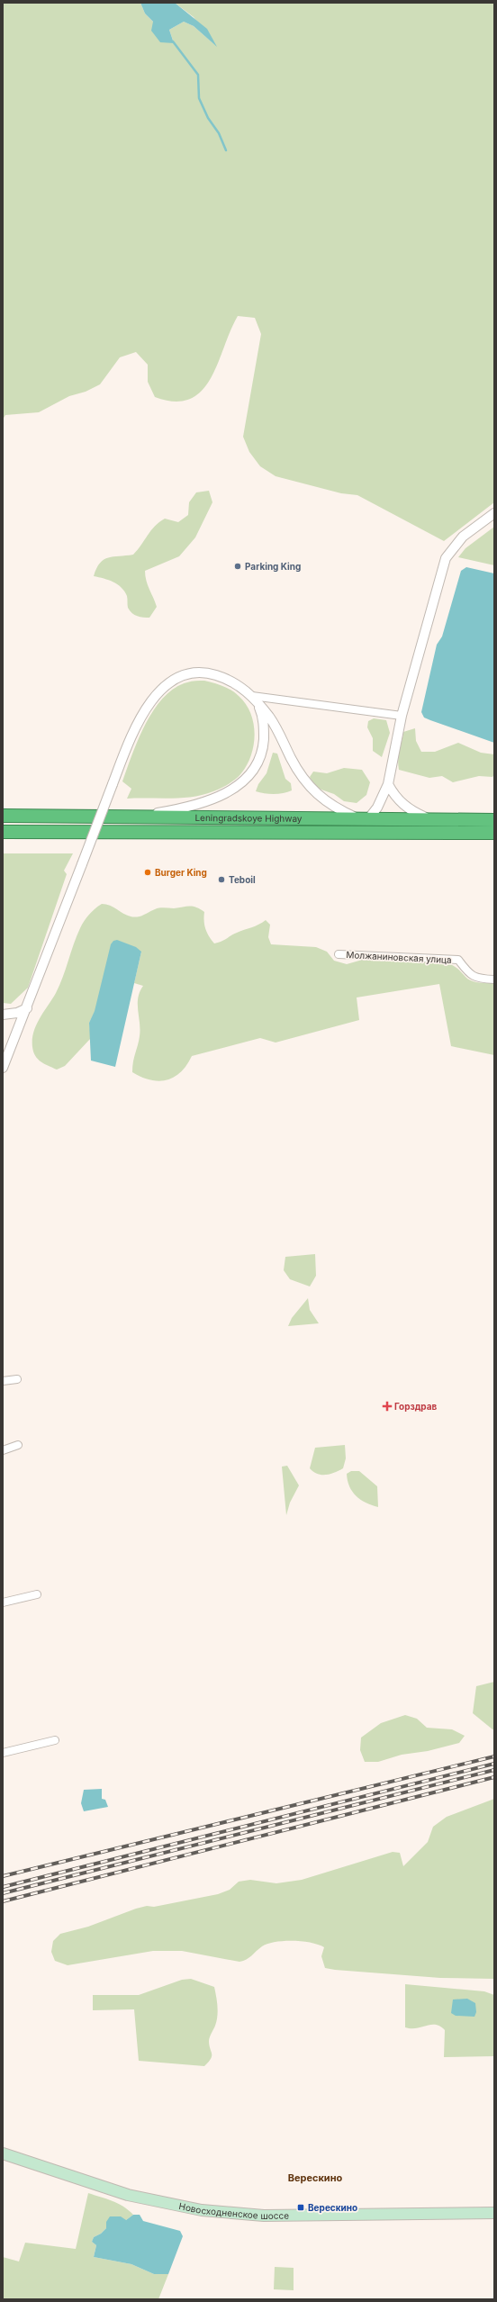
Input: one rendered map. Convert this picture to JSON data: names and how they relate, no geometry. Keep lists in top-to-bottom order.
{
  "streets": {
    "highway": ["Leningradskoye Highway"],
    "main road": ["Новосходненское шоссе"],
    "street": ["Молжаниновская улица"]
  },
  "districts": ["Верескино"],
  "places": {
    "other": ["Parking King", "Burger King", "Teboil"],
    "health": ["Горздрав"],
    "transit": ["Верескино"]
  }
}
